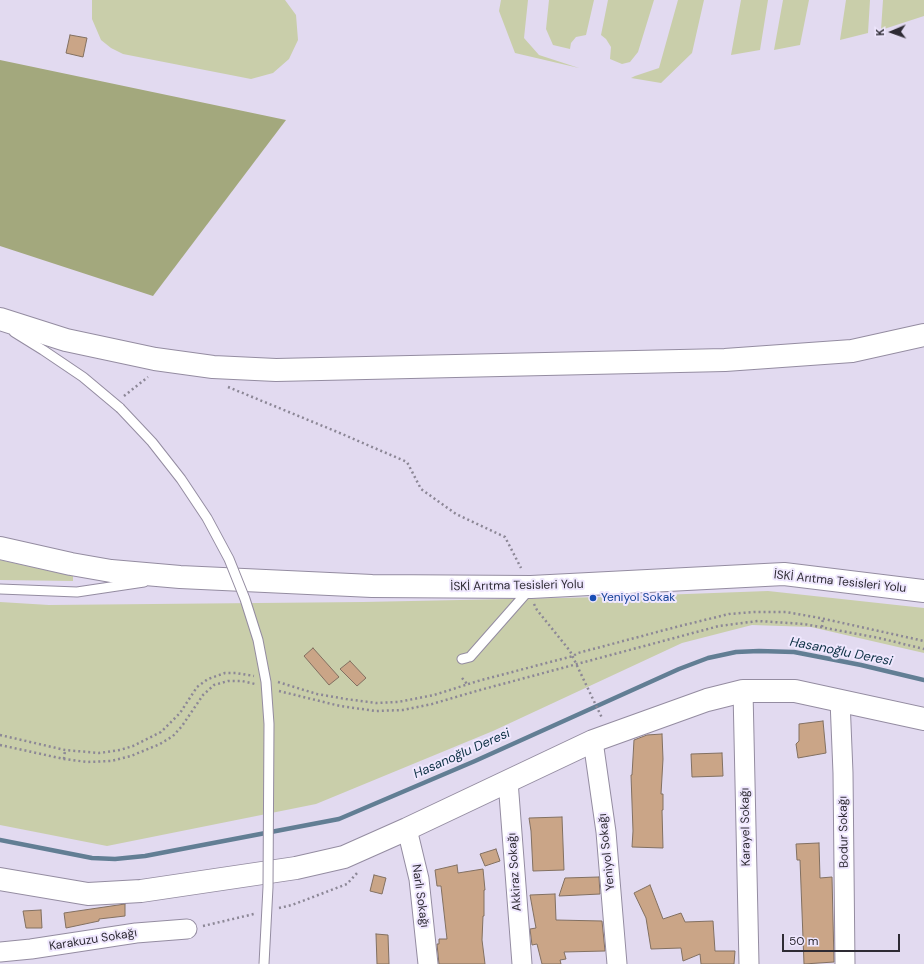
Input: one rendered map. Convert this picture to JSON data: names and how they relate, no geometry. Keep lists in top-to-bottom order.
{
  "streets": {
    "street": [
      "İSKİ Arıtma Tesisleri Yolu",
      "Karayel Sokağı",
      "Bodur Sokağı",
      "Yeniyol Sokağı",
      "Akkiraz Sokağı",
      "Narlı Sokağı",
      "Karakuzu Sokağı"
    ]
  },
  "water": ["Hasanoğlu Deresi"],
  "places": ["Yeniyol Sokak"],
  "scale_bar": "50 m",
  "north": "left"
}
